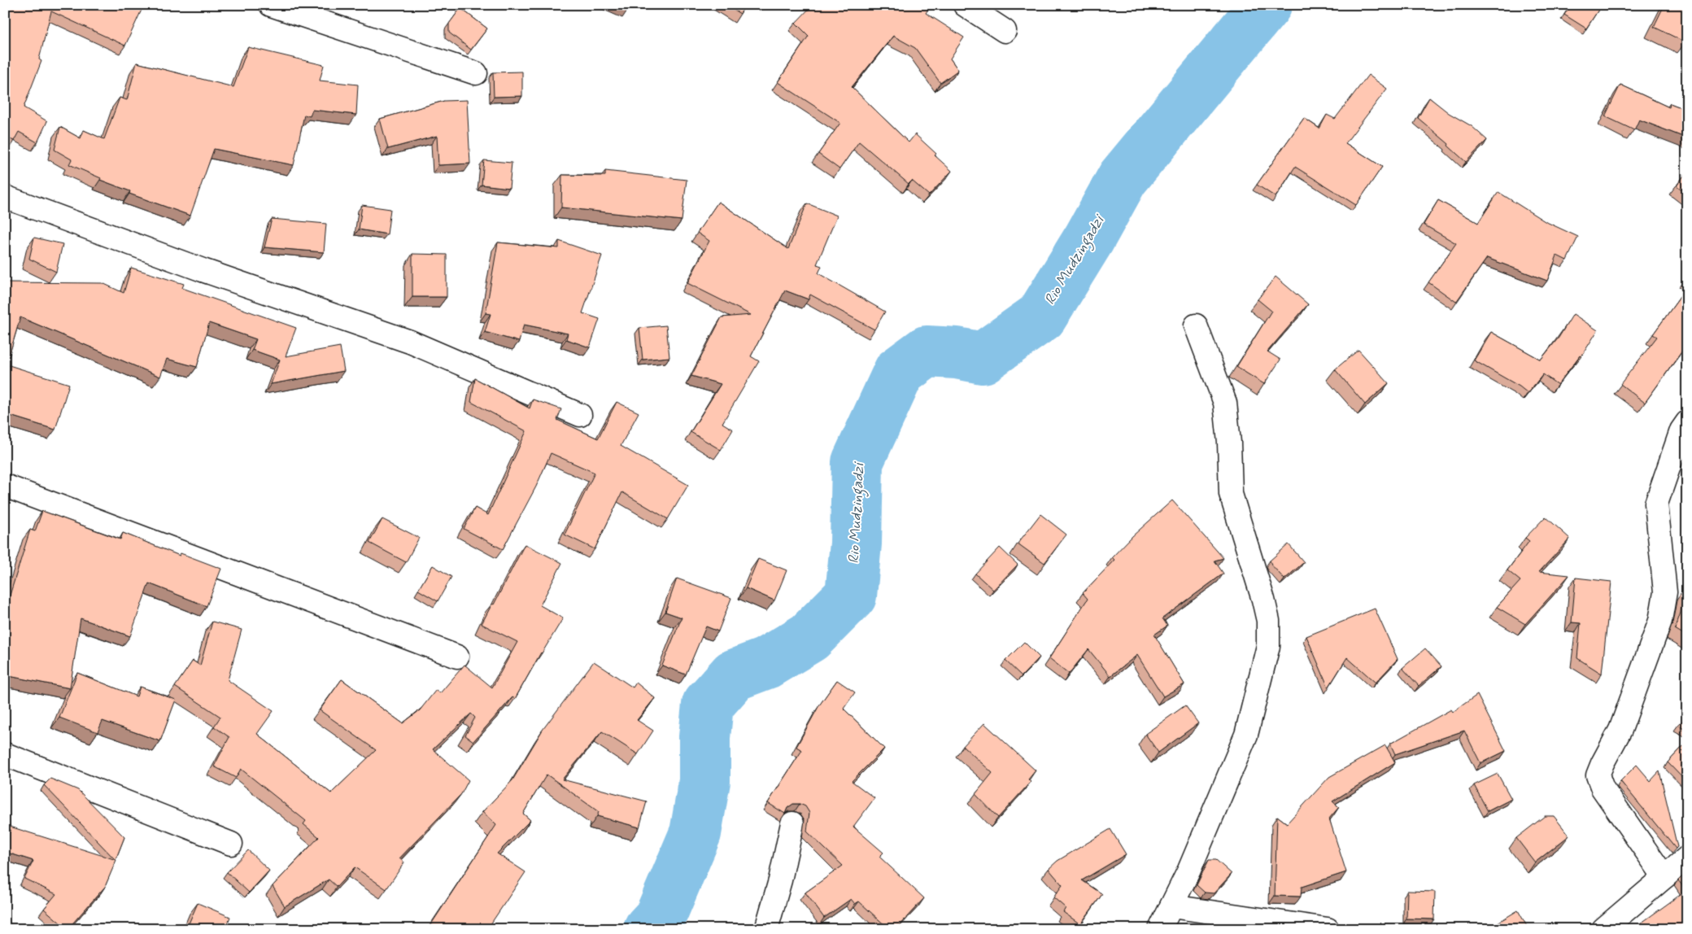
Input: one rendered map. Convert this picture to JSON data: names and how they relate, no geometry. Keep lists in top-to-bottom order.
{
  "water": ["Rio Mudzingadzi"]
}
